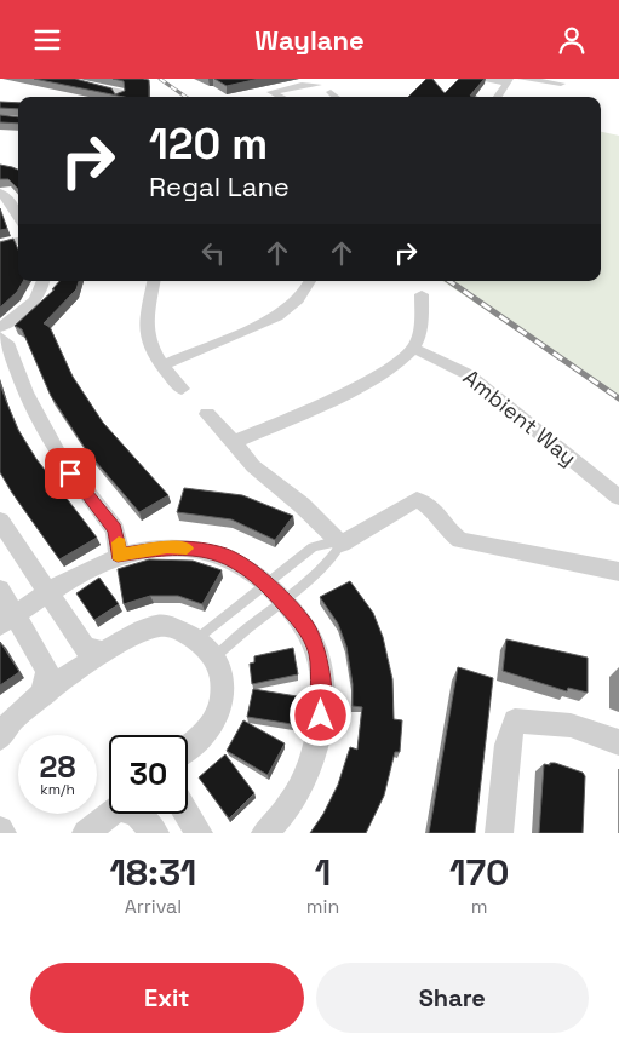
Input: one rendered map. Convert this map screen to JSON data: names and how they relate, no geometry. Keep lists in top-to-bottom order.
{
  "streets": {
    "street": ["Ambient Way"]
  },
  "page": {
    "header": "Waylane",
    "turn": ["120 m", "Regal Lane"],
    "speed": "28 km/h",
    "limit": "30",
    "eta": [
      "18:31",
      "Arrival",
      "1",
      "min",
      "170",
      "m"
    ],
    "buttons": ["Exit", "Share"]
  }
}
